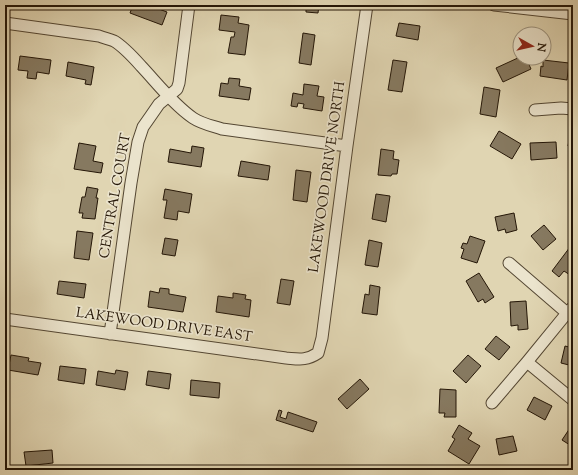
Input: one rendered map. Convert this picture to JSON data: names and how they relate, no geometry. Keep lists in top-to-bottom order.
{
  "streets": {
    "street": ["LAKEWOOD DRIVE NORTH", "CENTRAL COURT", "LAKEWOOD DRIVE EAST"]
  },
  "crossings": [
    ["LAKEWOOD DRIVE NORTH", "LAKEWOOD DRIVE EAST"],
    ["CENTRAL COURT", "LAKEWOOD DRIVE EAST"]
  ],
  "north": "right"
}
